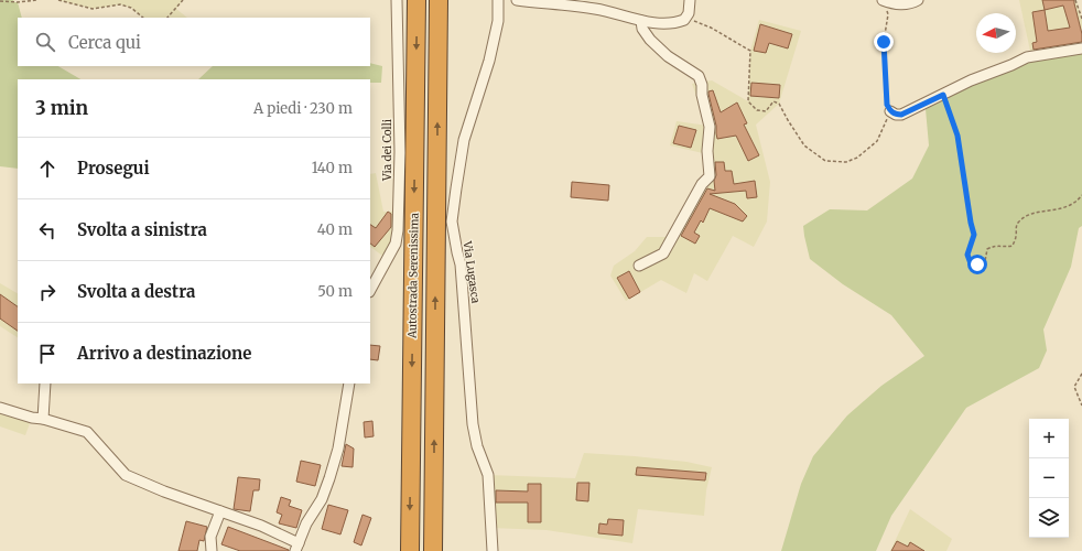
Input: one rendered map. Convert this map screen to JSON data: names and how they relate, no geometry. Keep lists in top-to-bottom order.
{
  "streets": {
    "highway": ["Autostrada Serenissima"],
    "street": ["Via dei Colli", "Via Lugasca"]
  },
  "north": "left",
  "page": {
    "search": "Cerca qui",
    "heading": ["3 min", "A piedi · 230 m"],
    "list": [
      ["Prosegui", "140 m"],
      ["Svolta a sinistra", "40 m"],
      ["Svolta a destra", "50 m"],
      "Arrivo a destinazione"
    ],
    "map_buttons": ["+", "−"]
  }
}
